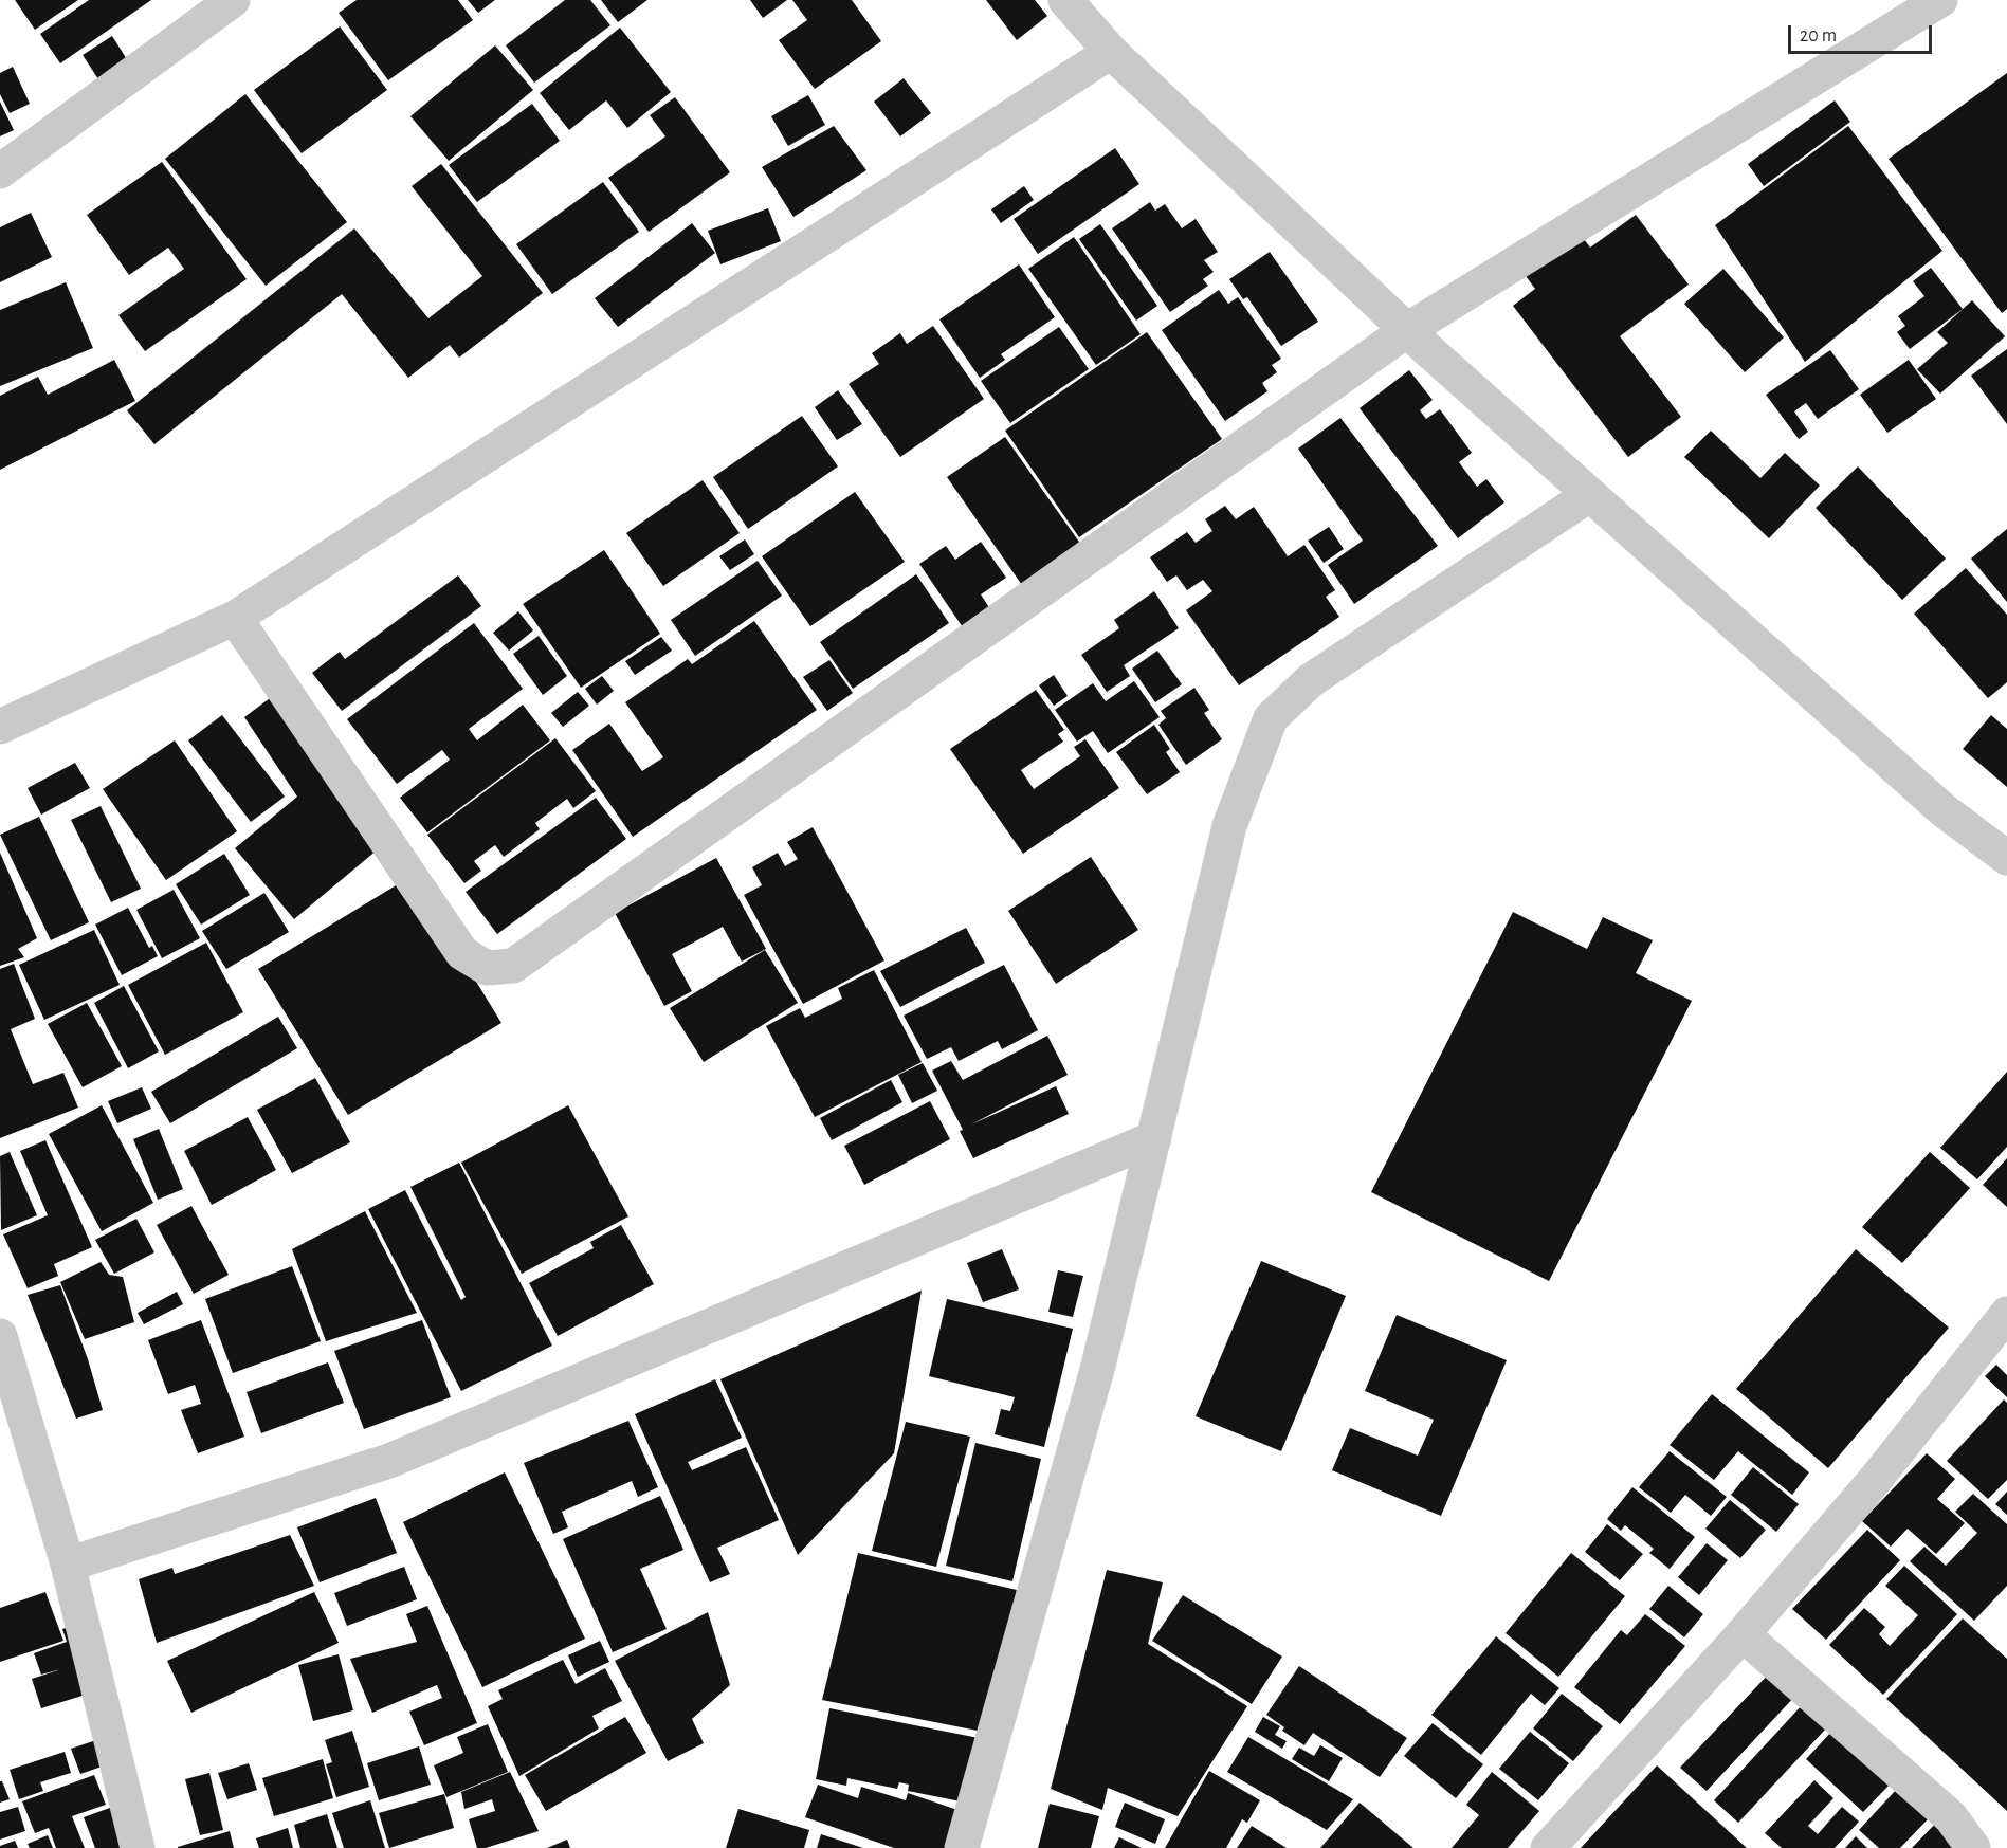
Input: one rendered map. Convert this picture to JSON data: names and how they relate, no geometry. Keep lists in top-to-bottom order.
{
  "scale_bar": "20 m"
}
